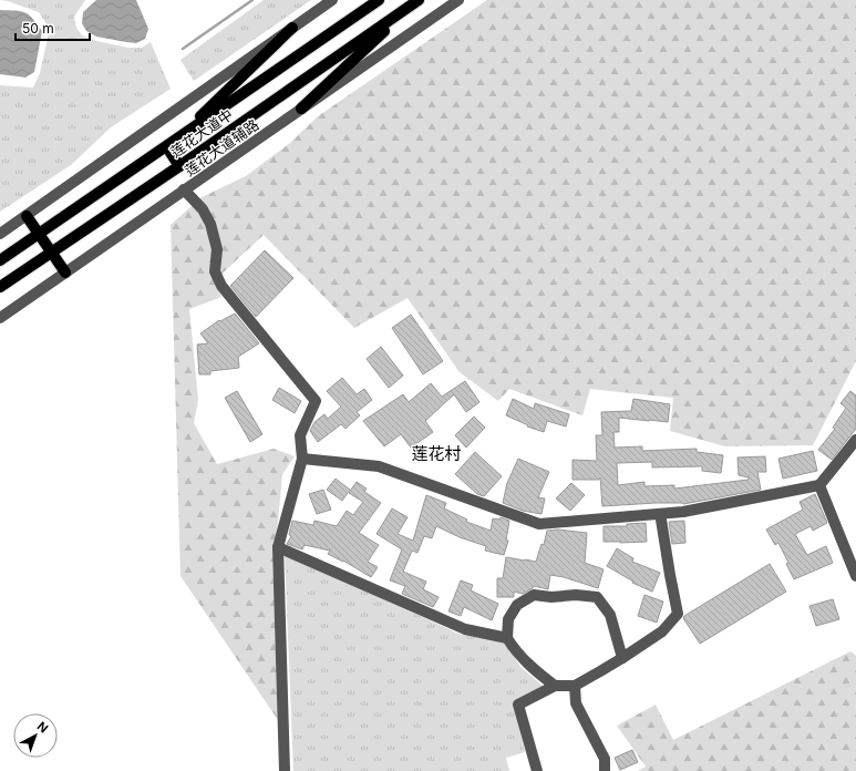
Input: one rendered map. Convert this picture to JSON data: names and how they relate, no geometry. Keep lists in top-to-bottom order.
{
  "streets": {
    "main road": ["莲花大道中"],
    "street": ["莲花大道辅路"]
  },
  "districts": ["莲花村"],
  "scale_bar": "50 m",
  "north": "top right"
}
